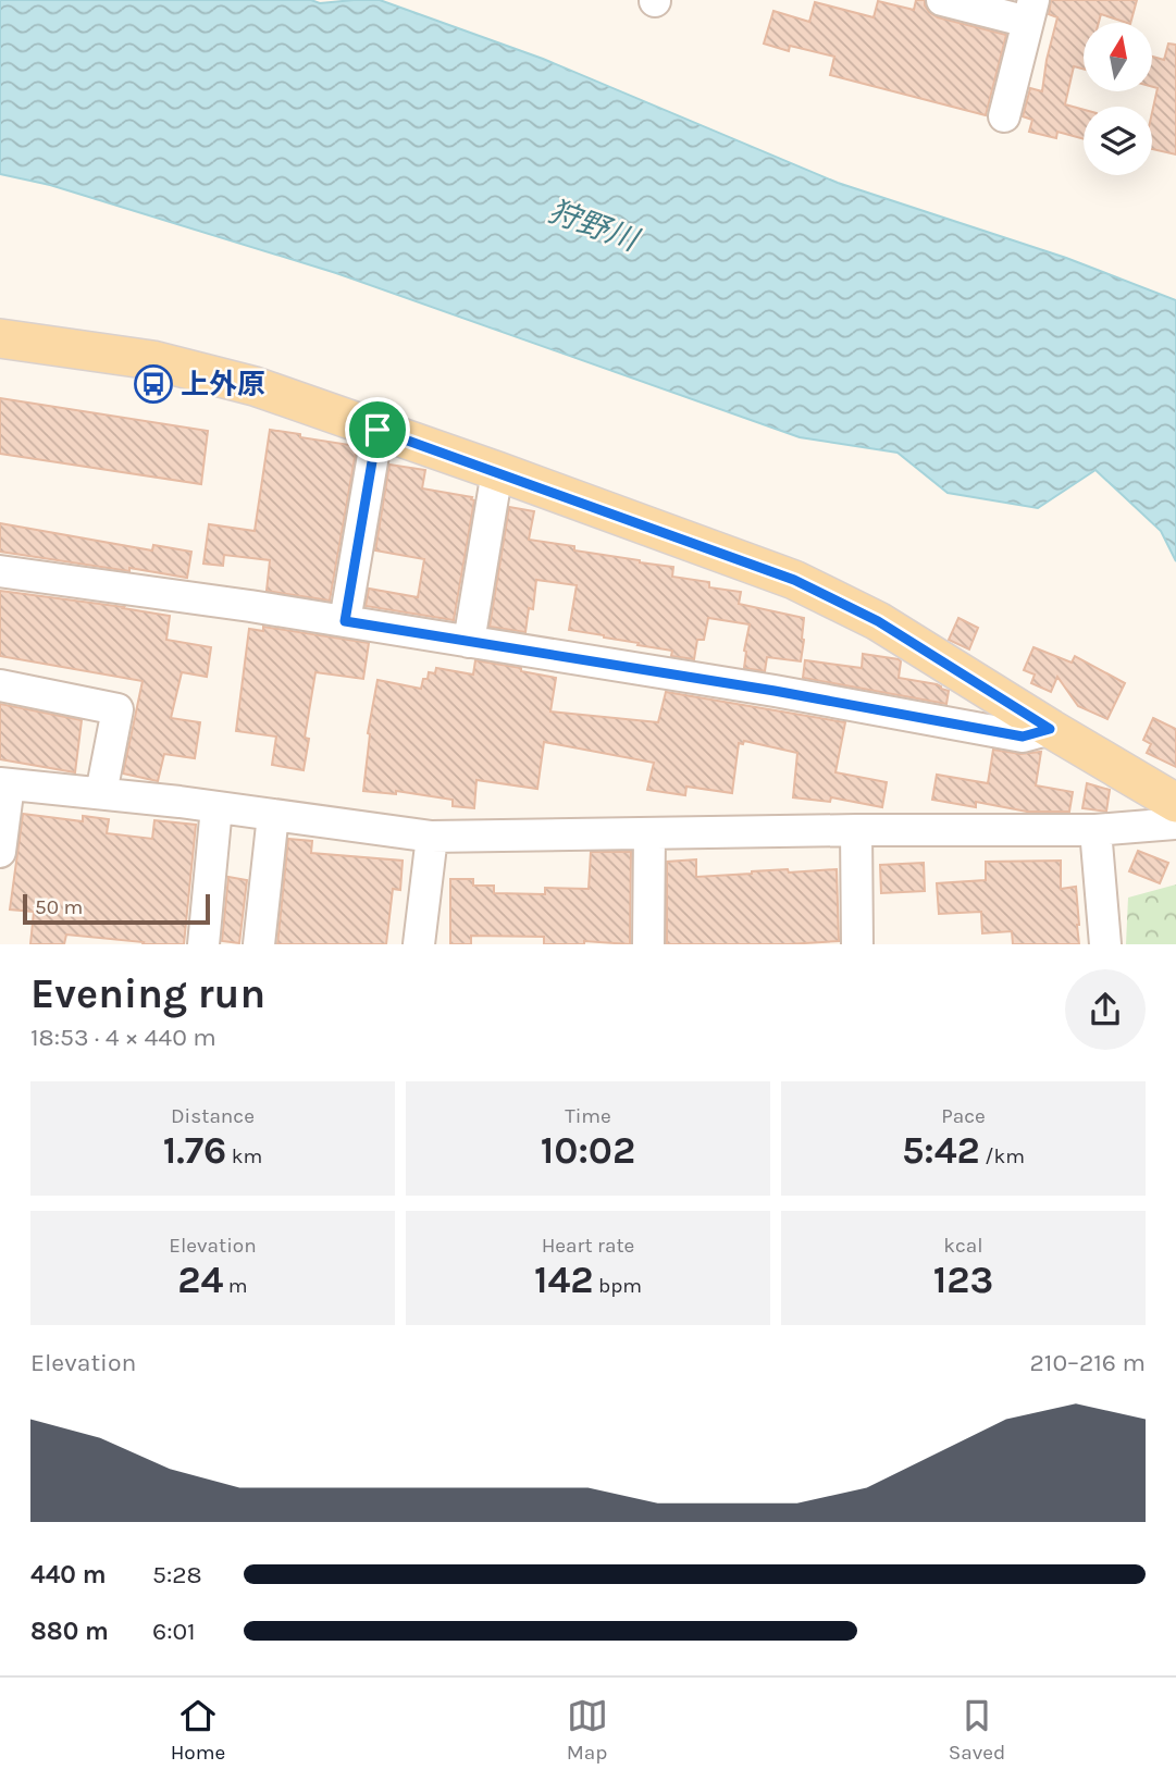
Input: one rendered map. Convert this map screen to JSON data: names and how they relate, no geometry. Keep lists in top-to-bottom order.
{
  "water": ["狩野川"],
  "places": {
    "bus stop": ["上外原"]
  },
  "scale_bar": "50 m",
  "north": "top",
  "page": {
    "scale": "50 m",
    "heading": ["Evening run", "18:53 · 4 × 440 m"],
    "stats": [
      ["Distance", "1.76 km"],
      ["Time", "10:02"],
      ["Pace", "5:42 /km"],
      ["Elevation", "24 m"],
      ["Heart rate", "142 bpm"],
      ["kcal", "123"]
    ],
    "chart": ["Elevation", "210–216 m"],
    "list": [
      {
        "name": "440 m",
        "note": "5:28"
      },
      {
        "name": "880 m",
        "note": "6:01"
      }
    ],
    "tabs": ["Home", "Map", "Saved"]
  }
}
